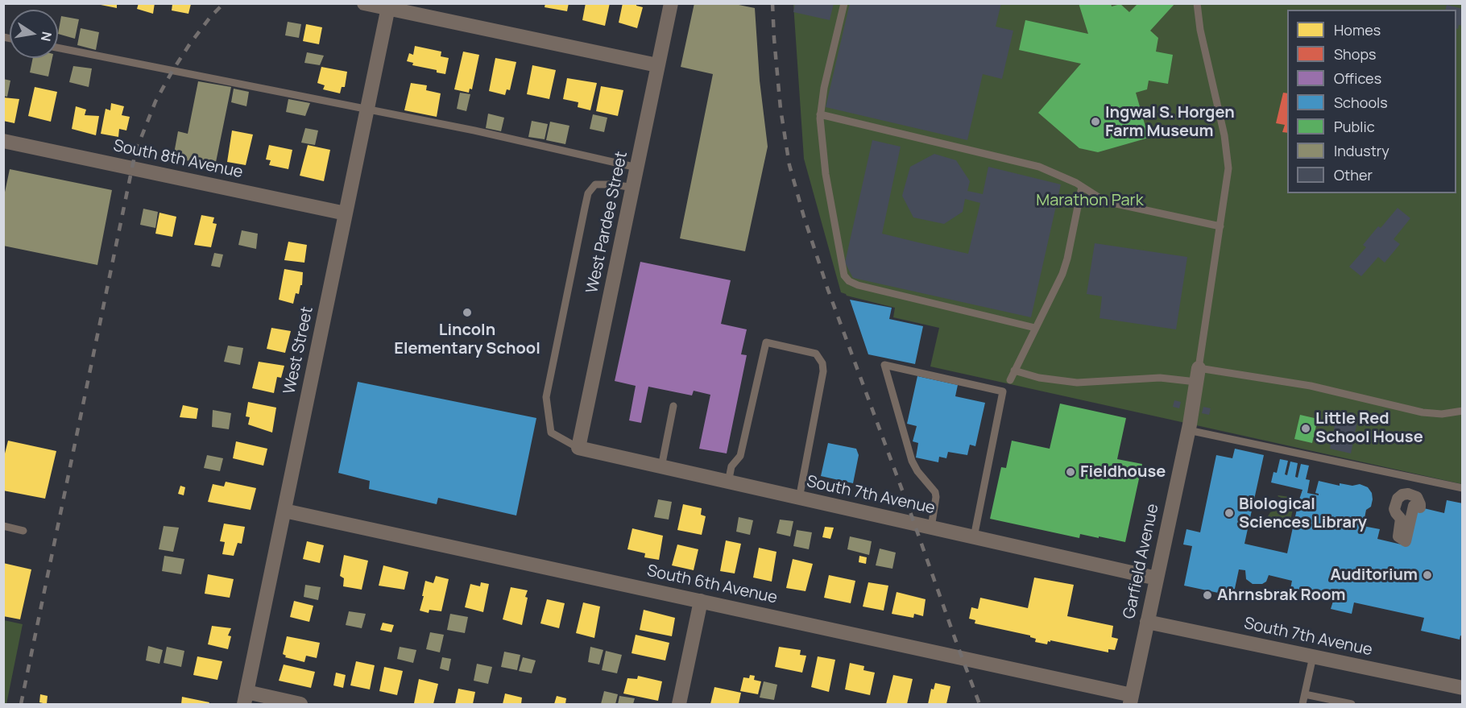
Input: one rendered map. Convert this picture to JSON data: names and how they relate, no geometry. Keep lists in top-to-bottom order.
{
  "streets": {
    "street": [
      "South 8th Avenue",
      "West Pardee Street",
      "West Street",
      "South 7th Avenue",
      "Garfield Avenue",
      "South 6th Avenue"
    ]
  },
  "crossings": [
    ["South 8th Avenue", "West Street"],
    ["West Pardee Street", "South 7th Avenue"],
    ["West Street", "South 6th Avenue"],
    ["South 7th Avenue", "Garfield Avenue"],
    ["Garfield Avenue", "South 6th Avenue"]
  ],
  "parks": ["Marathon Park"],
  "places": [
    "Ingwal S. Horgen Farm Museum",
    "Lincoln Elementary School",
    "Little Red School House",
    "Fieldhouse",
    "Biological Sciences Library",
    "Auditorium",
    "Ahrnsbrak Room"
  ],
  "legend": [
    "Homes",
    "Shops",
    "Offices",
    "Schools",
    "Public",
    "Industry",
    "Other"
  ],
  "north": "right"
}
